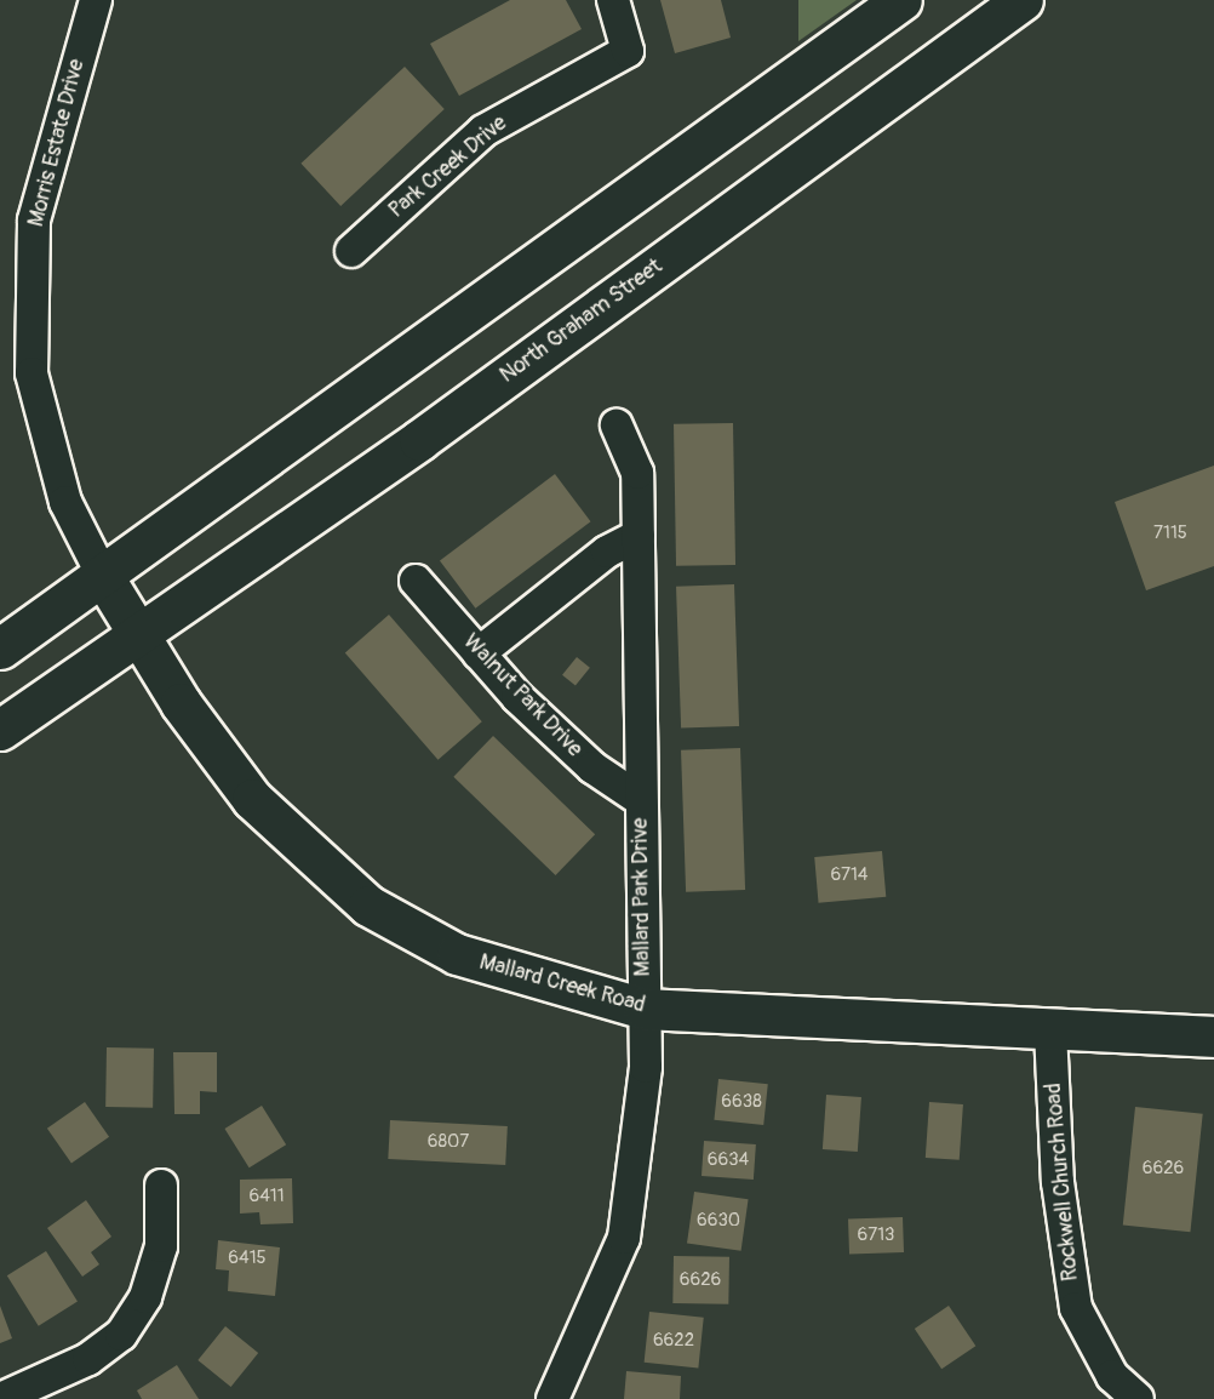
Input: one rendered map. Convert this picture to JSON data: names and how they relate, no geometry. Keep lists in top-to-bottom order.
{
  "streets": {
    "main road": ["North Graham Street", "Mallard Creek Road"],
    "street": [
      "Morris Estate Drive",
      "Park Creek Drive",
      "Walnut Park Drive",
      "Mallard Park Drive",
      "Rockwell Church Road"
    ]
  },
  "crossings": [
    ["Morris Estate Drive", "Mallard Creek Road"],
    ["North Graham Street", "Mallard Creek Road"],
    ["Walnut Park Drive", "Mallard Park Drive"],
    ["Mallard Park Drive", "Mallard Creek Road"],
    ["Mallard Creek Road", "Rockwell Church Road"]
  ],
  "house_numbers": [
    "7115",
    "6714",
    "6638",
    "6807",
    "6634",
    "6626",
    "6411",
    "6630",
    "6713",
    "6415",
    "6626",
    "6622"
  ]
}
